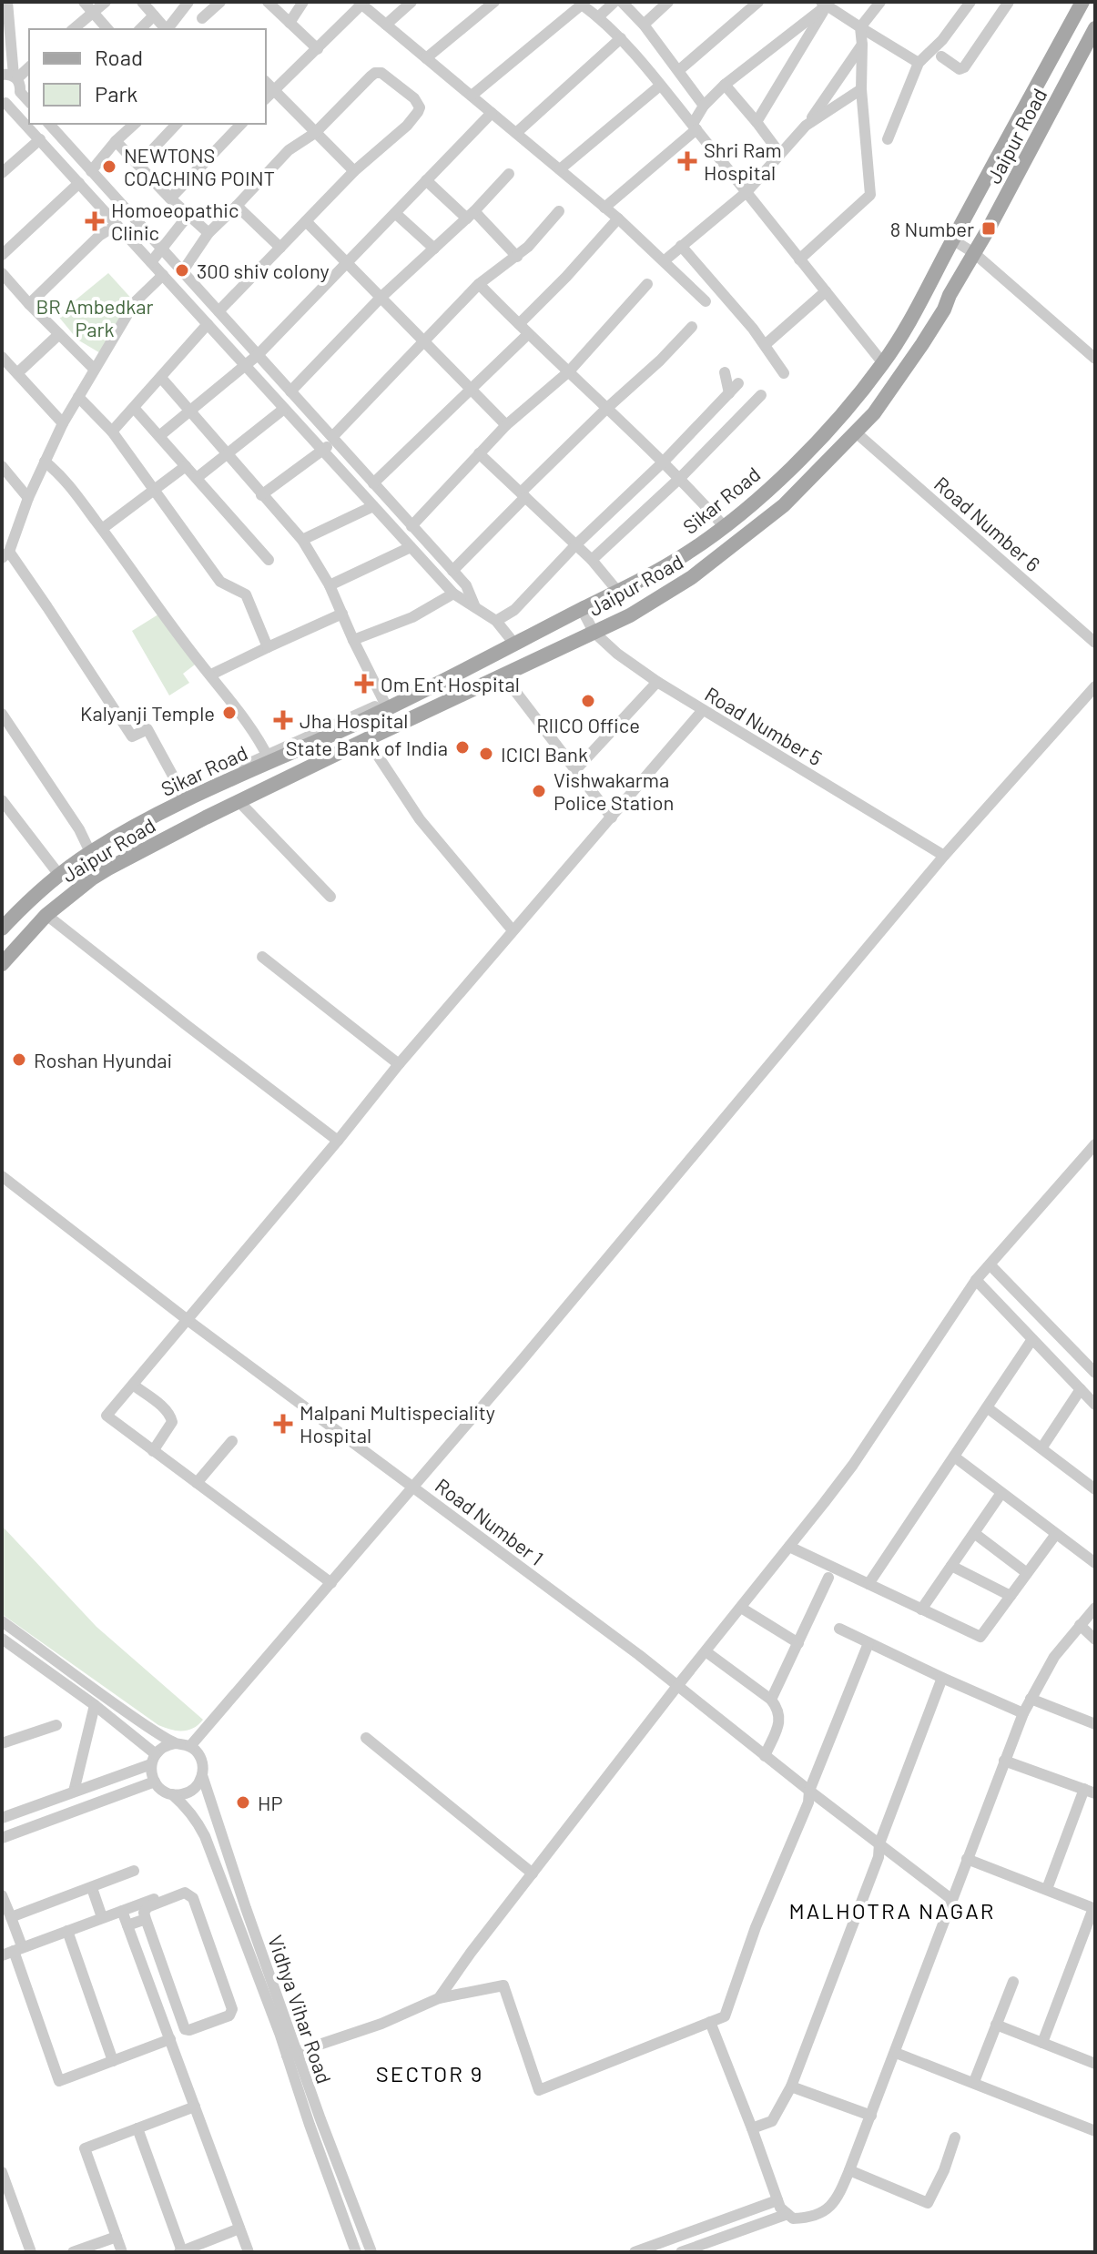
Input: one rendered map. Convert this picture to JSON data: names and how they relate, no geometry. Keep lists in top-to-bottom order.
{
  "streets": {
    "main road": ["Jaipur Road", "Sikar Road"],
    "street": [
      "Road Number 6",
      "Road Number 5",
      "Road Number 1",
      "Vidhya Vihar Road"
    ]
  },
  "crossings": [
    ["Jaipur Road", "Road Number 6"],
    ["Jaipur Road", "Road Number 5"],
    ["Sikar Road", "Road Number 5"]
  ],
  "districts": ["MALHOTRA NAGAR", "SECTOR 9"],
  "parks": ["BR Ambedkar Park"],
  "places": {
    "health": [
      "Shri Ram Hospital",
      "Homoeopathic Clinic",
      "Om Ent Hospital",
      "Jha Hospital",
      "Malpani Multispeciality Hospital"
    ],
    "other": [
      "NEWTONS COACHING POINT",
      "300 shiv colony",
      "RIICO Office",
      "Kalyanji Temple",
      "State Bank of India",
      "ICICI Bank",
      "Vishwakarma Police Station",
      "Roshan Hyundai",
      "HP"
    ],
    "transit": ["8 Number"]
  },
  "legend": ["Road", "Park"]
}
